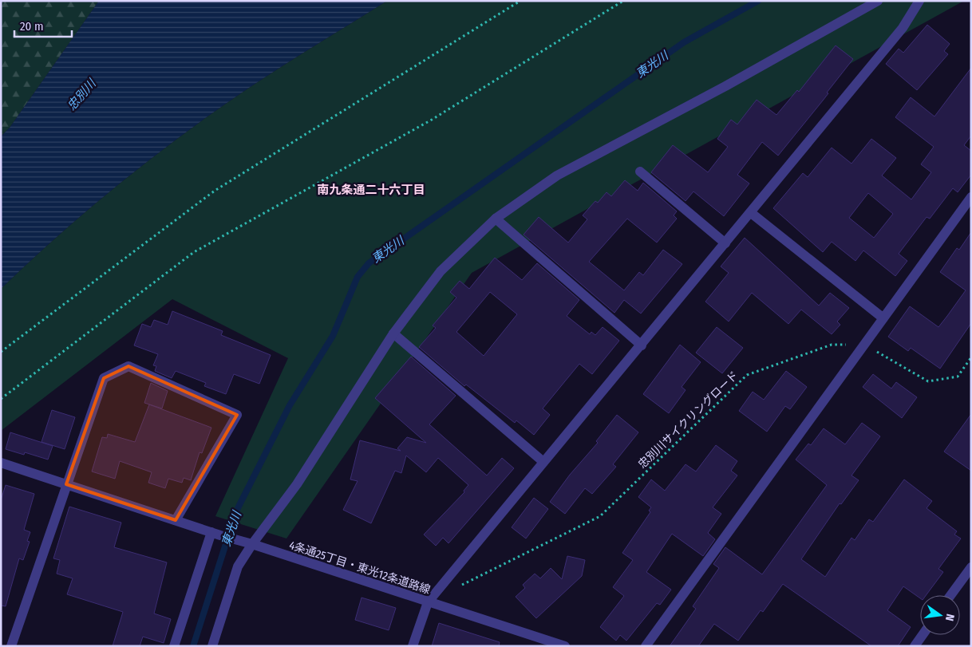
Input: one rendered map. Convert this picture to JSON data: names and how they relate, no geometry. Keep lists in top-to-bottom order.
{
  "streets": {
    "street": ["4条通25丁目・東光12条道路線"],
    "path": ["忠別川サイクリングロード"]
  },
  "districts": ["南九条通二十六丁目"],
  "water": ["東光川", "忠別川"],
  "scale_bar": "20 m",
  "north": "right"
}
